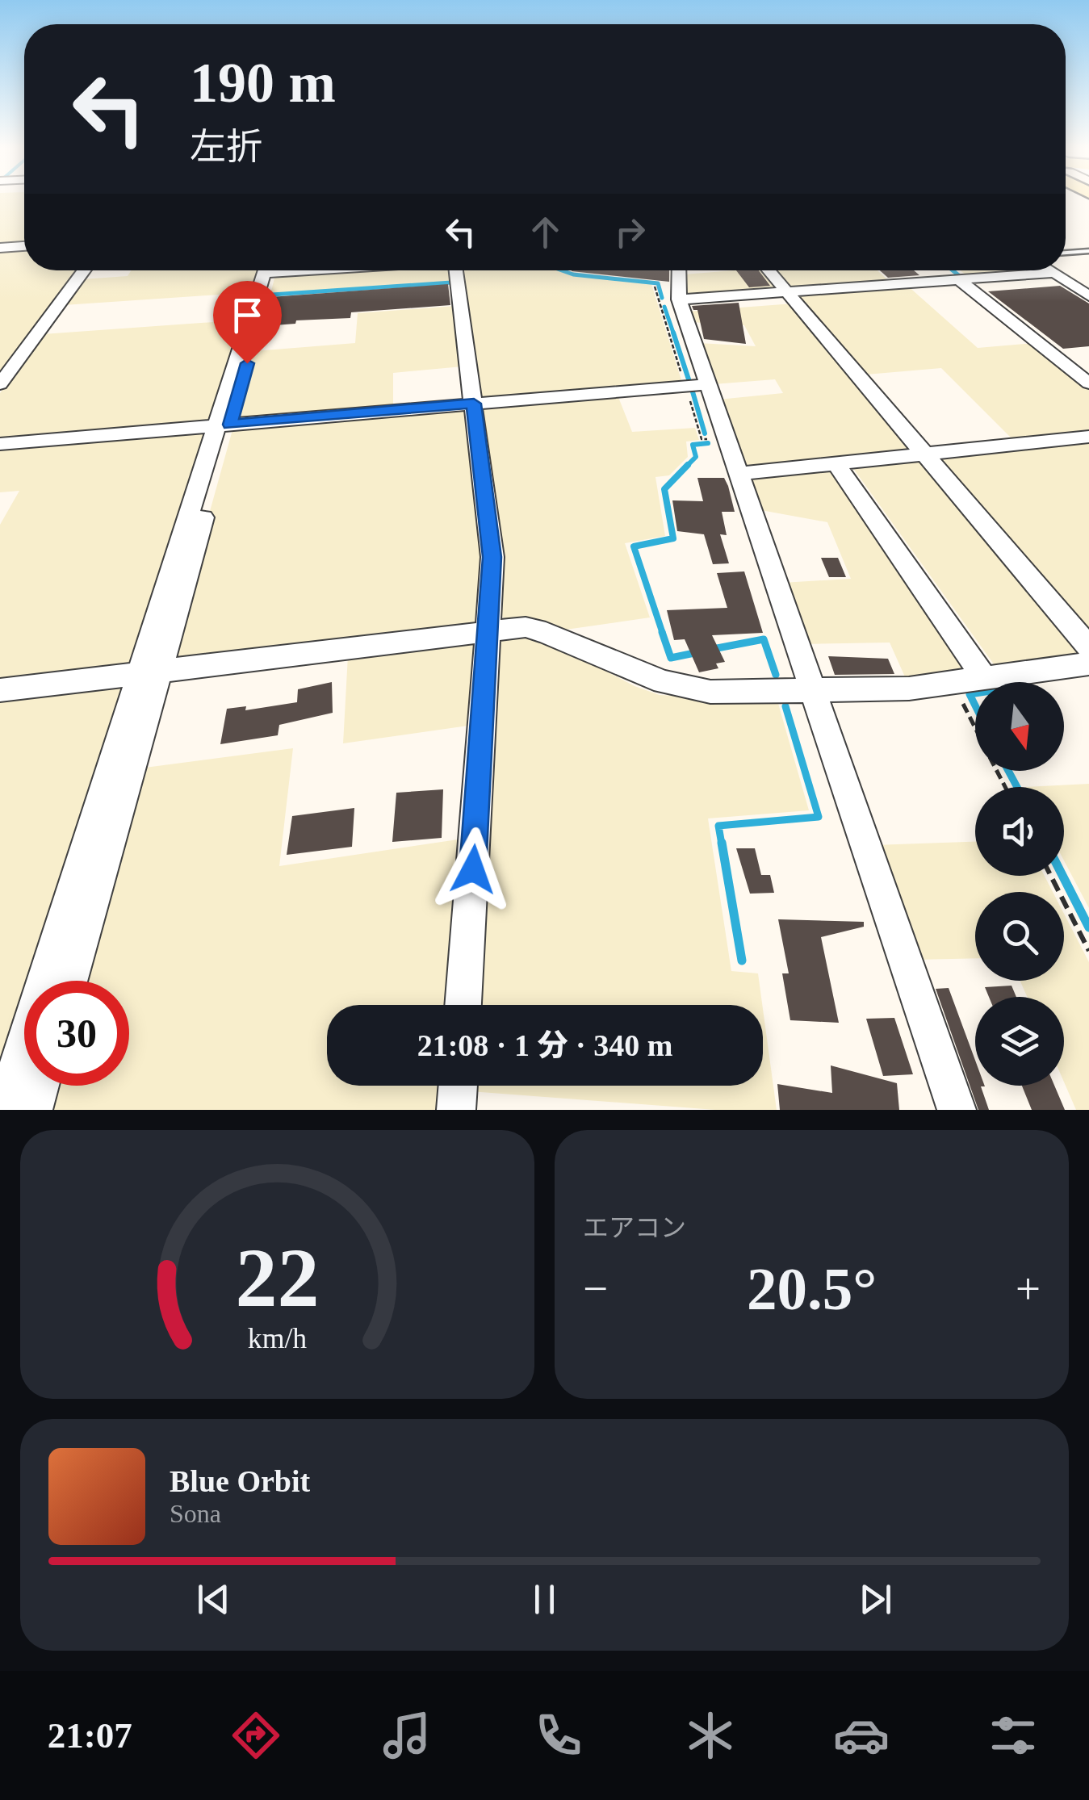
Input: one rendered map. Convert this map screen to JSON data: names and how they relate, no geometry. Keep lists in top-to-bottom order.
{
  "north": "bottom",
  "page": {
    "turn": ["190 m", "左折"],
    "limit": "30",
    "trip": "21:08 · 1 分 · 340 m",
    "tile": "エアコン",
    "heat": ["−", "20.5°", "+"],
    "song": ["Blue Orbit", "Sona"],
    "tabs": "21:07",
    "gauge": ["22", "km/h"]
  }
}
